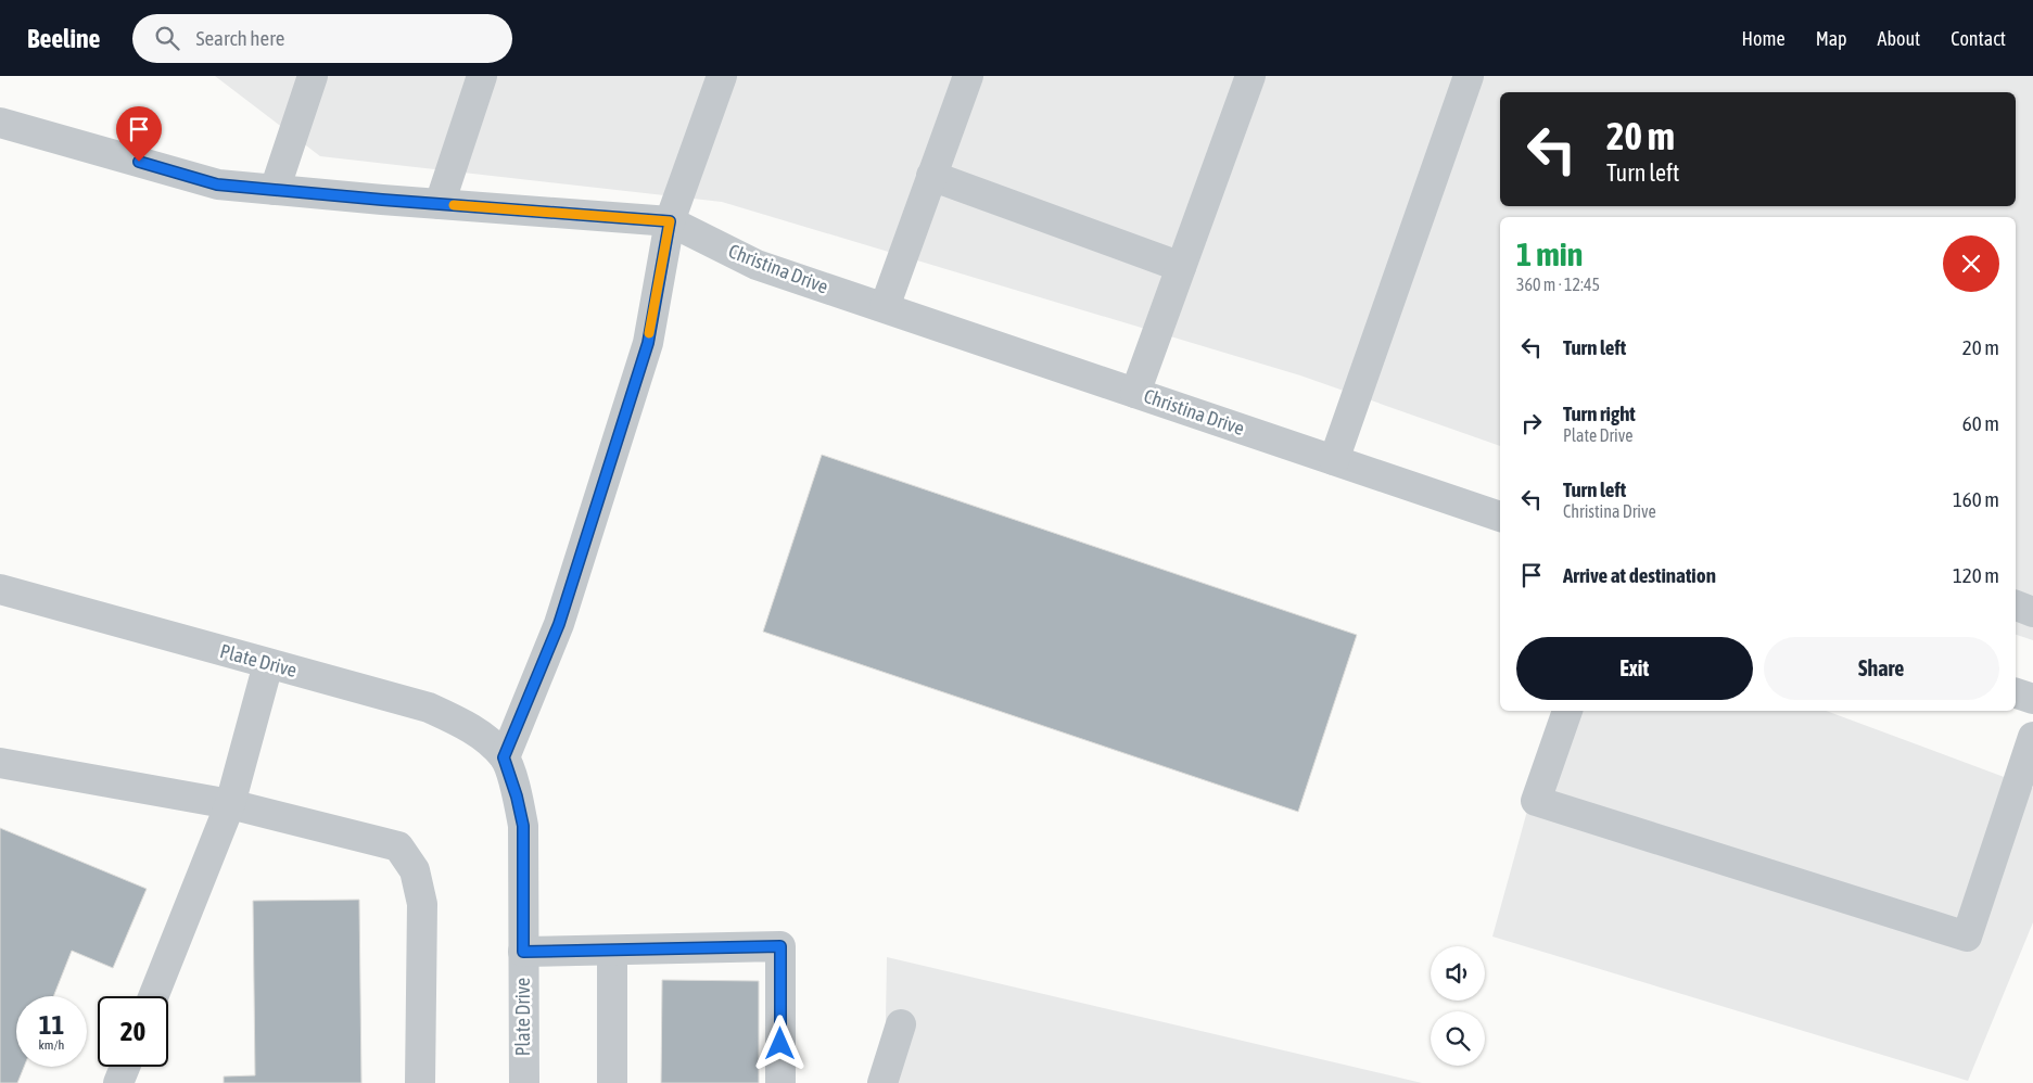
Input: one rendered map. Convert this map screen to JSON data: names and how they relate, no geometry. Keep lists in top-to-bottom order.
{
  "streets": {
    "street": ["Christina Drive", "Plate Drive"]
  },
  "page": {
    "header": "Beeline",
    "search": "Search here",
    "nav": [
      "Home",
      "Map",
      "About",
      "Contact"
    ],
    "turn": ["20 m", "Turn left"],
    "heading": ["1 min", "360 m · 12:45"],
    "list": [
      {
        "name": "Turn left",
        "value": "20 m"
      },
      {
        "name": "Turn right",
        "note": "Plate Drive",
        "value": "60 m"
      },
      {
        "name": "Turn left",
        "note": "Christina Drive",
        "value": "160 m"
      },
      {
        "name": "Arrive at destination",
        "value": "120 m"
      }
    ],
    "buttons": ["Exit", "Share"],
    "speed": "11 km/h",
    "limit": "20"
  }
}
